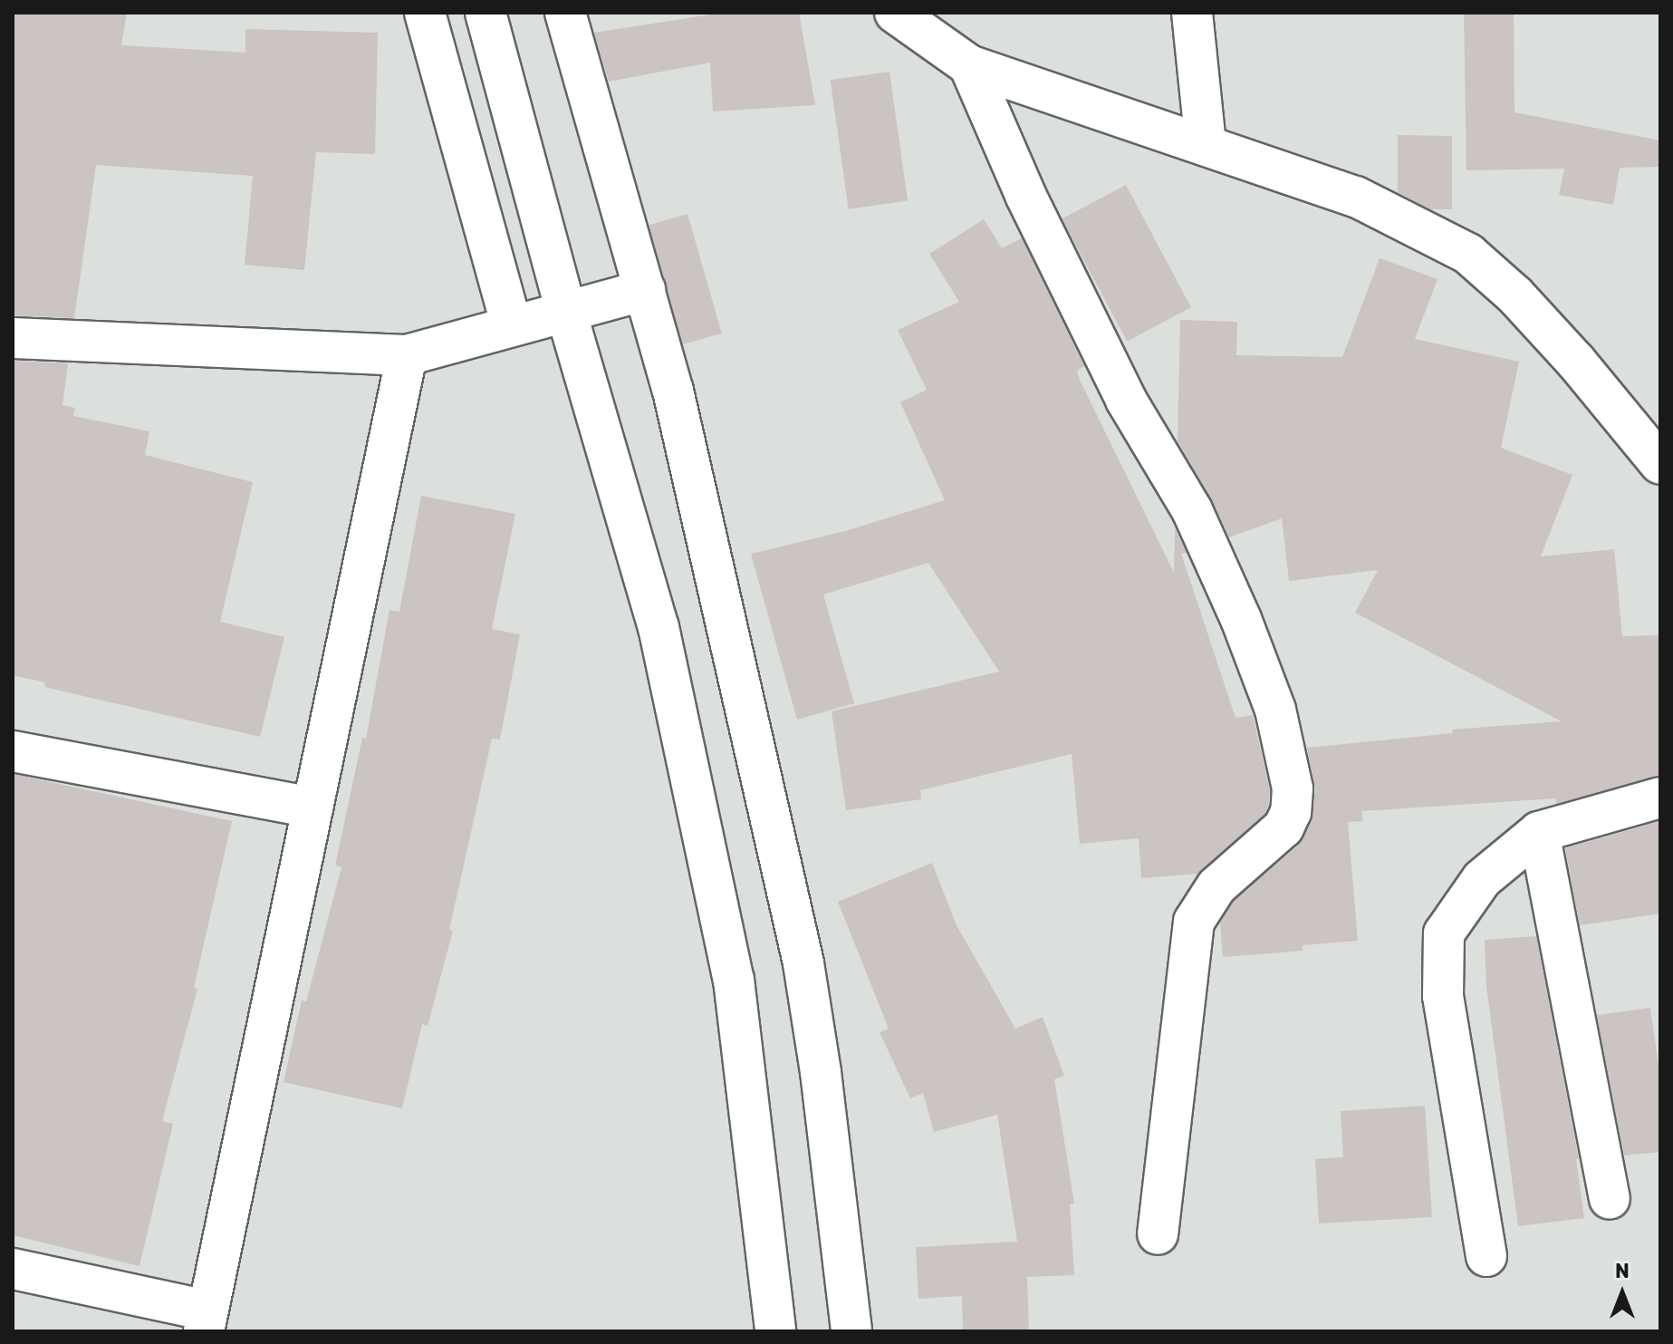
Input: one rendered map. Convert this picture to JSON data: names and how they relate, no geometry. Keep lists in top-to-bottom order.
{
  "north": "top"
}
